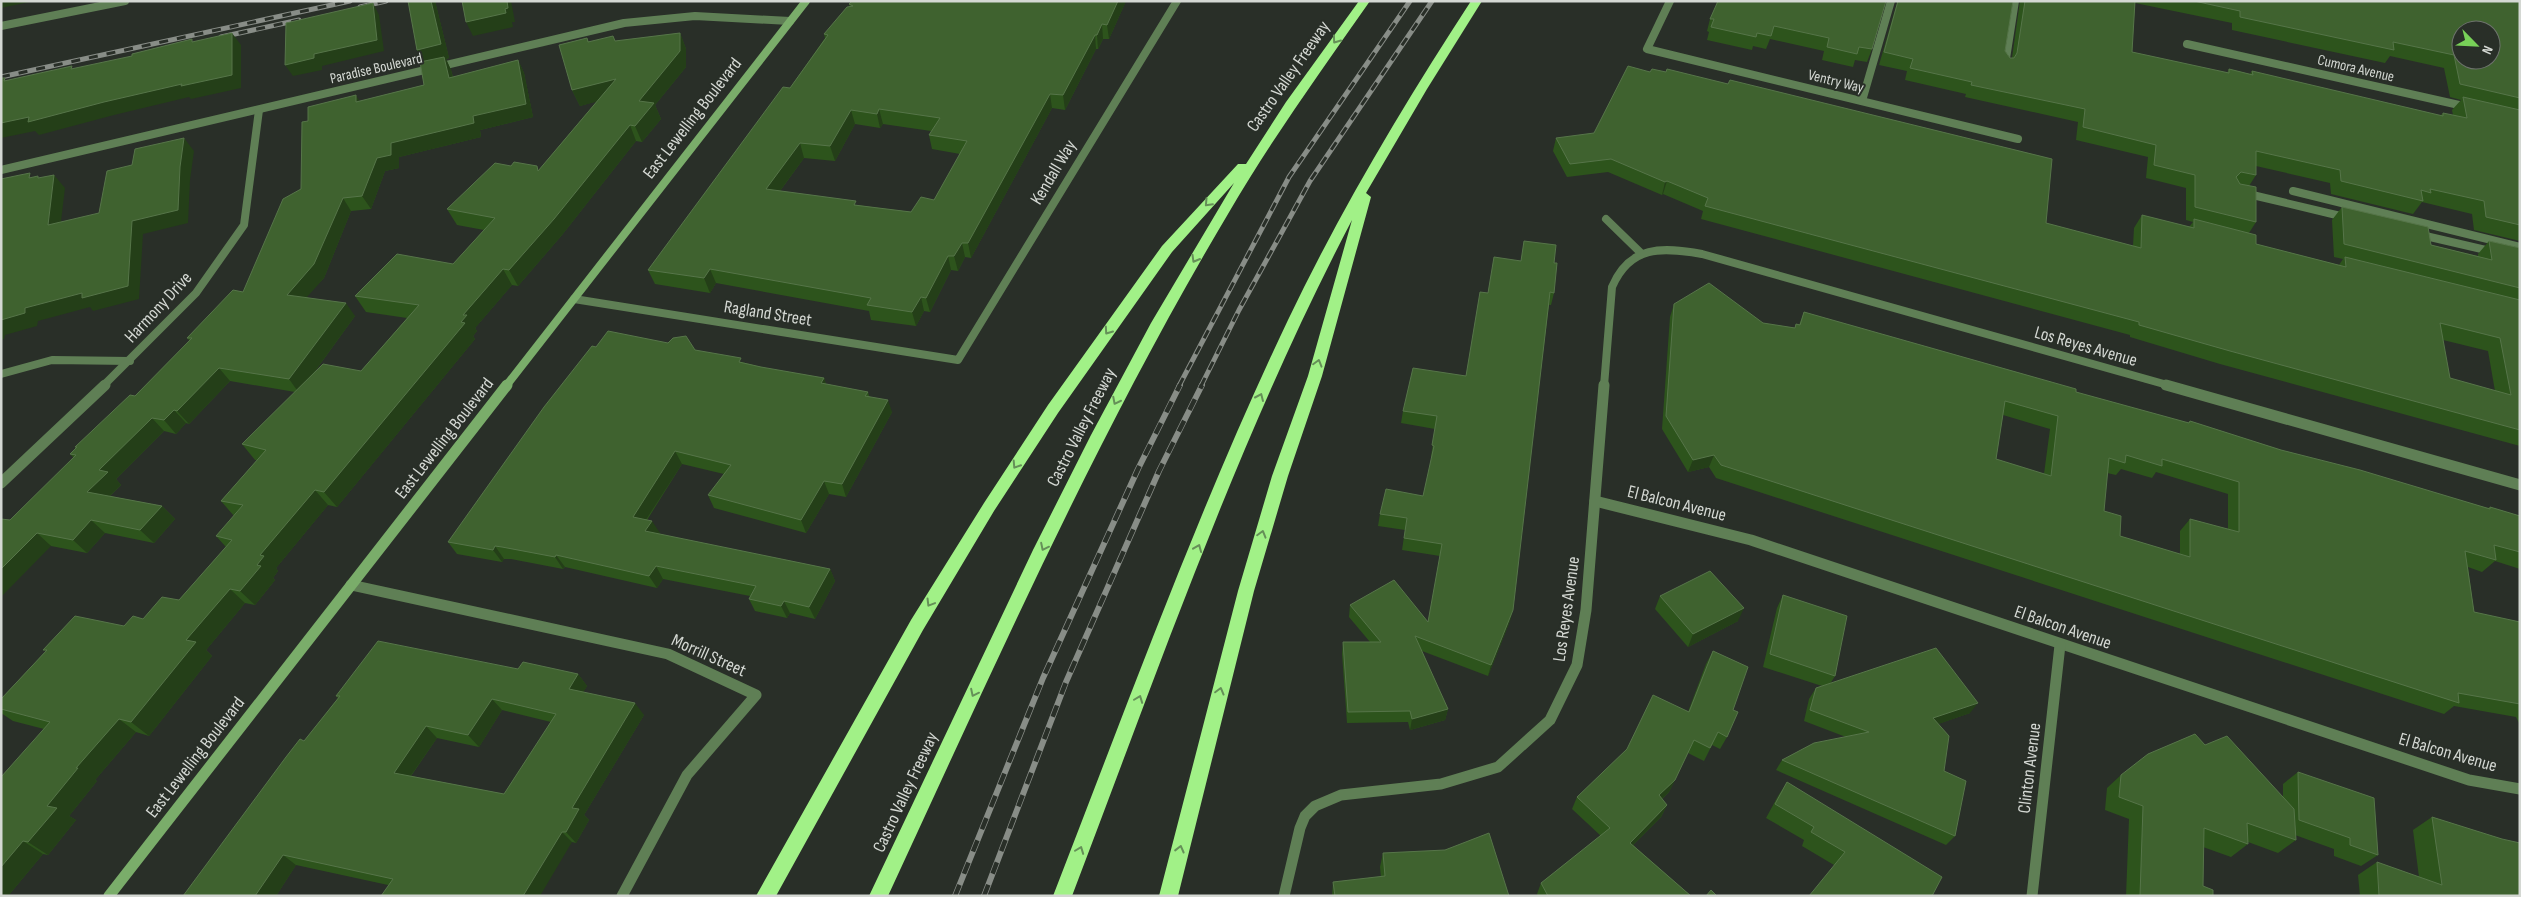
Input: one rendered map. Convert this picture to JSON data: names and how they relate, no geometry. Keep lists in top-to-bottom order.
{
  "streets": {
    "highway": ["Castro Valley Freeway"],
    "main road": ["East Lewelling Boulevard"],
    "street": [
      "Paradise Boulevard",
      "Cumora Avenue",
      "Ventry Way",
      "Kendall Way",
      "Harmony Drive",
      "Ragland Street",
      "Los Reyes Avenue",
      "El Balcon Avenue",
      "Morrill Street",
      "Clinton Avenue"
    ]
  },
  "crossings": [
    ["Paradise Boulevard", "East Lewelling Boulevard"],
    ["Paradise Boulevard", "Harmony Drive"],
    ["East Lewelling Boulevard", "Ragland Street"],
    ["East Lewelling Boulevard", "Morrill Street"],
    ["Kendall Way", "Ragland Street"],
    ["Los Reyes Avenue", "El Balcon Avenue"],
    ["El Balcon Avenue", "Clinton Avenue"]
  ],
  "north": "bottom right"
}
